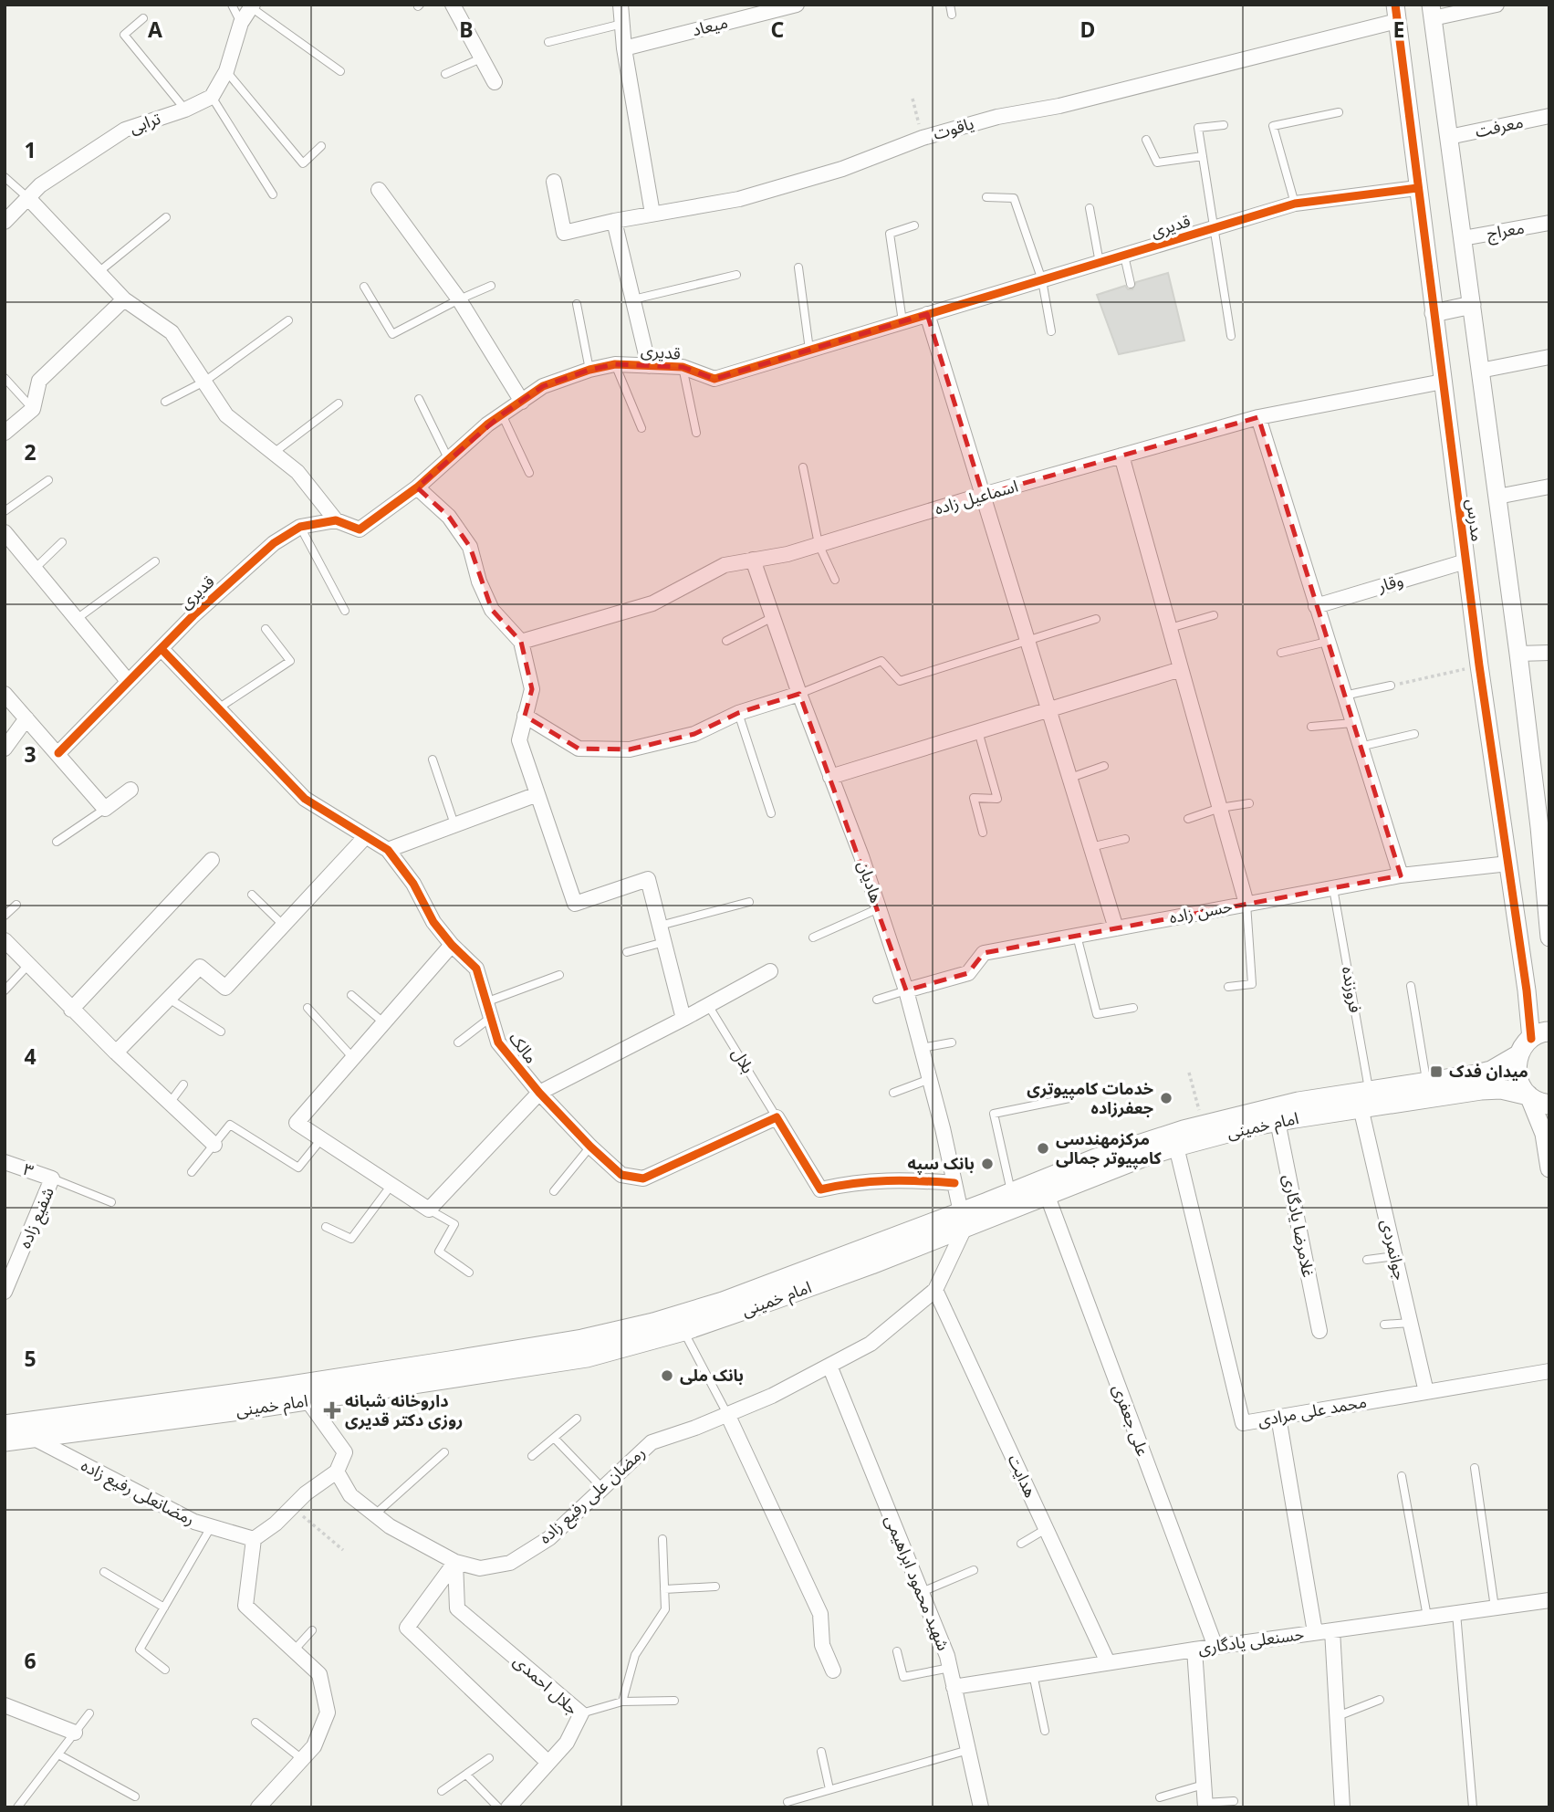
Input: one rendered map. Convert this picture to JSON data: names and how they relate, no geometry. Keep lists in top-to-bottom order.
{
  "streets": {
    "main road": ["امام خمینی"],
    "street": [
      "میعاد",
      "ترابی",
      "معرفت",
      "یاقوت",
      "قدیری",
      "معراج",
      "اسماعیل زاده",
      "مدرس",
      "وقار",
      "هادیان",
      "حسن زاده",
      "مالک",
      "۳",
      "شفیع زاده",
      "غلامرضا یادگاری",
      "جوانمردی",
      "محمد علی مرادی",
      "علی جعفری",
      "هدایت",
      "رمضانعلی رفیع زاده",
      "رمضان علی رفیع زاده",
      "شهید محمود ابراهیمی",
      "حسنعلی یادگاری",
      "جلال احمدی"
    ],
    "lane": ["فروزنده", "بلال"]
  },
  "crossings": [
    ["معرفت", "مدرس"],
    ["یاقوت", "مدرس"],
    ["قدیری", "مدرس"],
    ["قدیری", "مالک"],
    ["معراج", "مدرس"],
    ["اسماعیل زاده", "مدرس"],
    ["اسماعیل زاده", "هادیان"],
    ["مدرس", "وقار"],
    ["مدرس", "حسن زاده"],
    ["مدرس", "امام خمینی"],
    ["هادیان", "حسن زاده"],
    ["هادیان", "امام خمینی"],
    ["هادیان", "رمضان علی رفیع زاده"],
    ["حسن زاده", "فروزنده"],
    ["فروزنده", "امام خمینی"],
    ["فروزنده", "جوانمردی"],
    ["مالک", "بلال"],
    ["امام خمینی", "غلامرضا یادگاری"],
    ["امام خمینی", "جوانمردی"],
    ["امام خمینی", "محمد علی مرادی"],
    ["امام خمینی", "علی جعفری"],
    ["امام خمینی", "رمضانعلی رفیع زاده"],
    ["امام خمینی", "رمضان علی رفیع زاده"],
    ["۳", "شفیع زاده"],
    ["جوانمردی", "محمد علی مرادی"],
    ["علی جعفری", "حسنعلی یادگاری"],
    ["هدایت", "رمضان علی رفیع زاده"],
    ["هدایت", "حسنعلی یادگاری"],
    ["رمضان علی رفیع زاده", "شهید محمود ابراهیمی"],
    ["رمضان علی رفیع زاده", "جلال احمدی"],
    ["شهید محمود ابراهیمی", "حسنعلی یادگاری"]
  ],
  "places": {
    "transit": ["میدان فدک"],
    "other": [
      "خدمات کامپیوتری جعفرزاده",
      "مرکزمهندسی کامپیوتر جمالی",
      "بانک سپه",
      "بانک ملی"
    ],
    "health": ["داروخانه شبانه روزی دکتر قدیری"]
  },
  "grid": {
    "columns": [
      "A",
      "B",
      "C",
      "D",
      "E"
    ],
    "rows": [
      "1",
      "2",
      "3",
      "4",
      "5",
      "6"
    ]
  }
}
